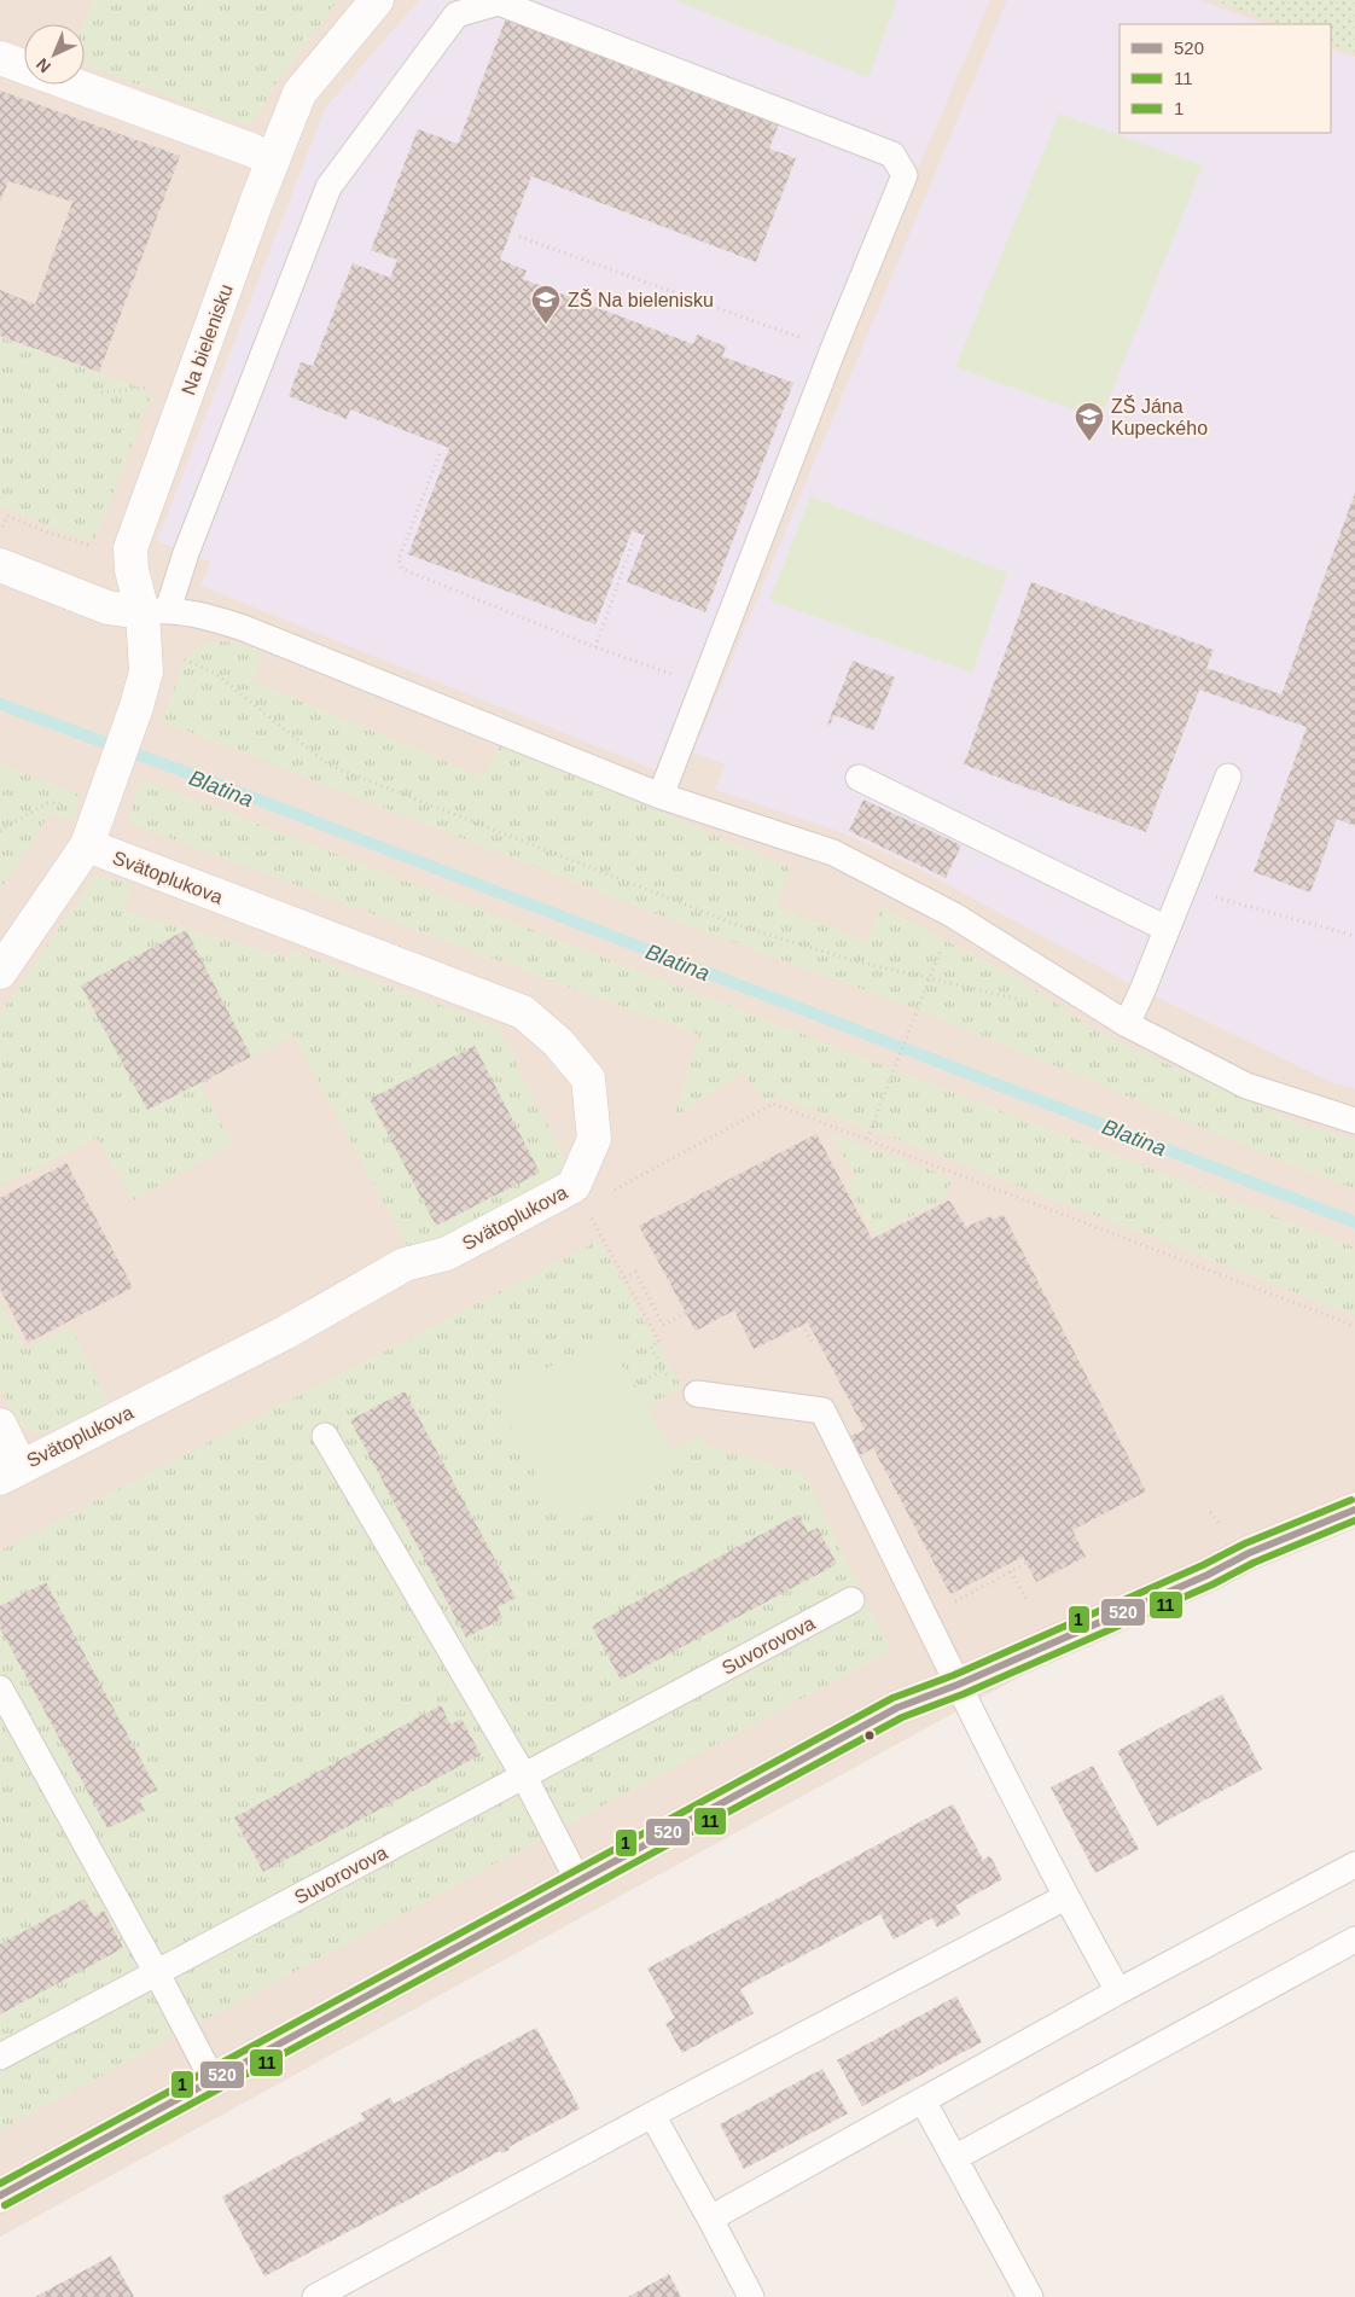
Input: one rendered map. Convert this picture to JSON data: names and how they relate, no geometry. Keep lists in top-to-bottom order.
{
  "streets": {
    "street": ["Na bielenisku", "Svätoplukova"],
    "lane": ["Suvorovova"]
  },
  "crossings": [
    ["Na bielenisku", "Svätoplukova"]
  ],
  "water": ["Blatina"],
  "places": {
    "school or university": ["ZŠ Na bielenisku", "ZŠ Jána Kupeckého"]
  },
  "lines": ["transit line 1", "transit line 520", "transit line 11"],
  "legend": ["520", "11", "1"],
  "north": "bottom left"
}
